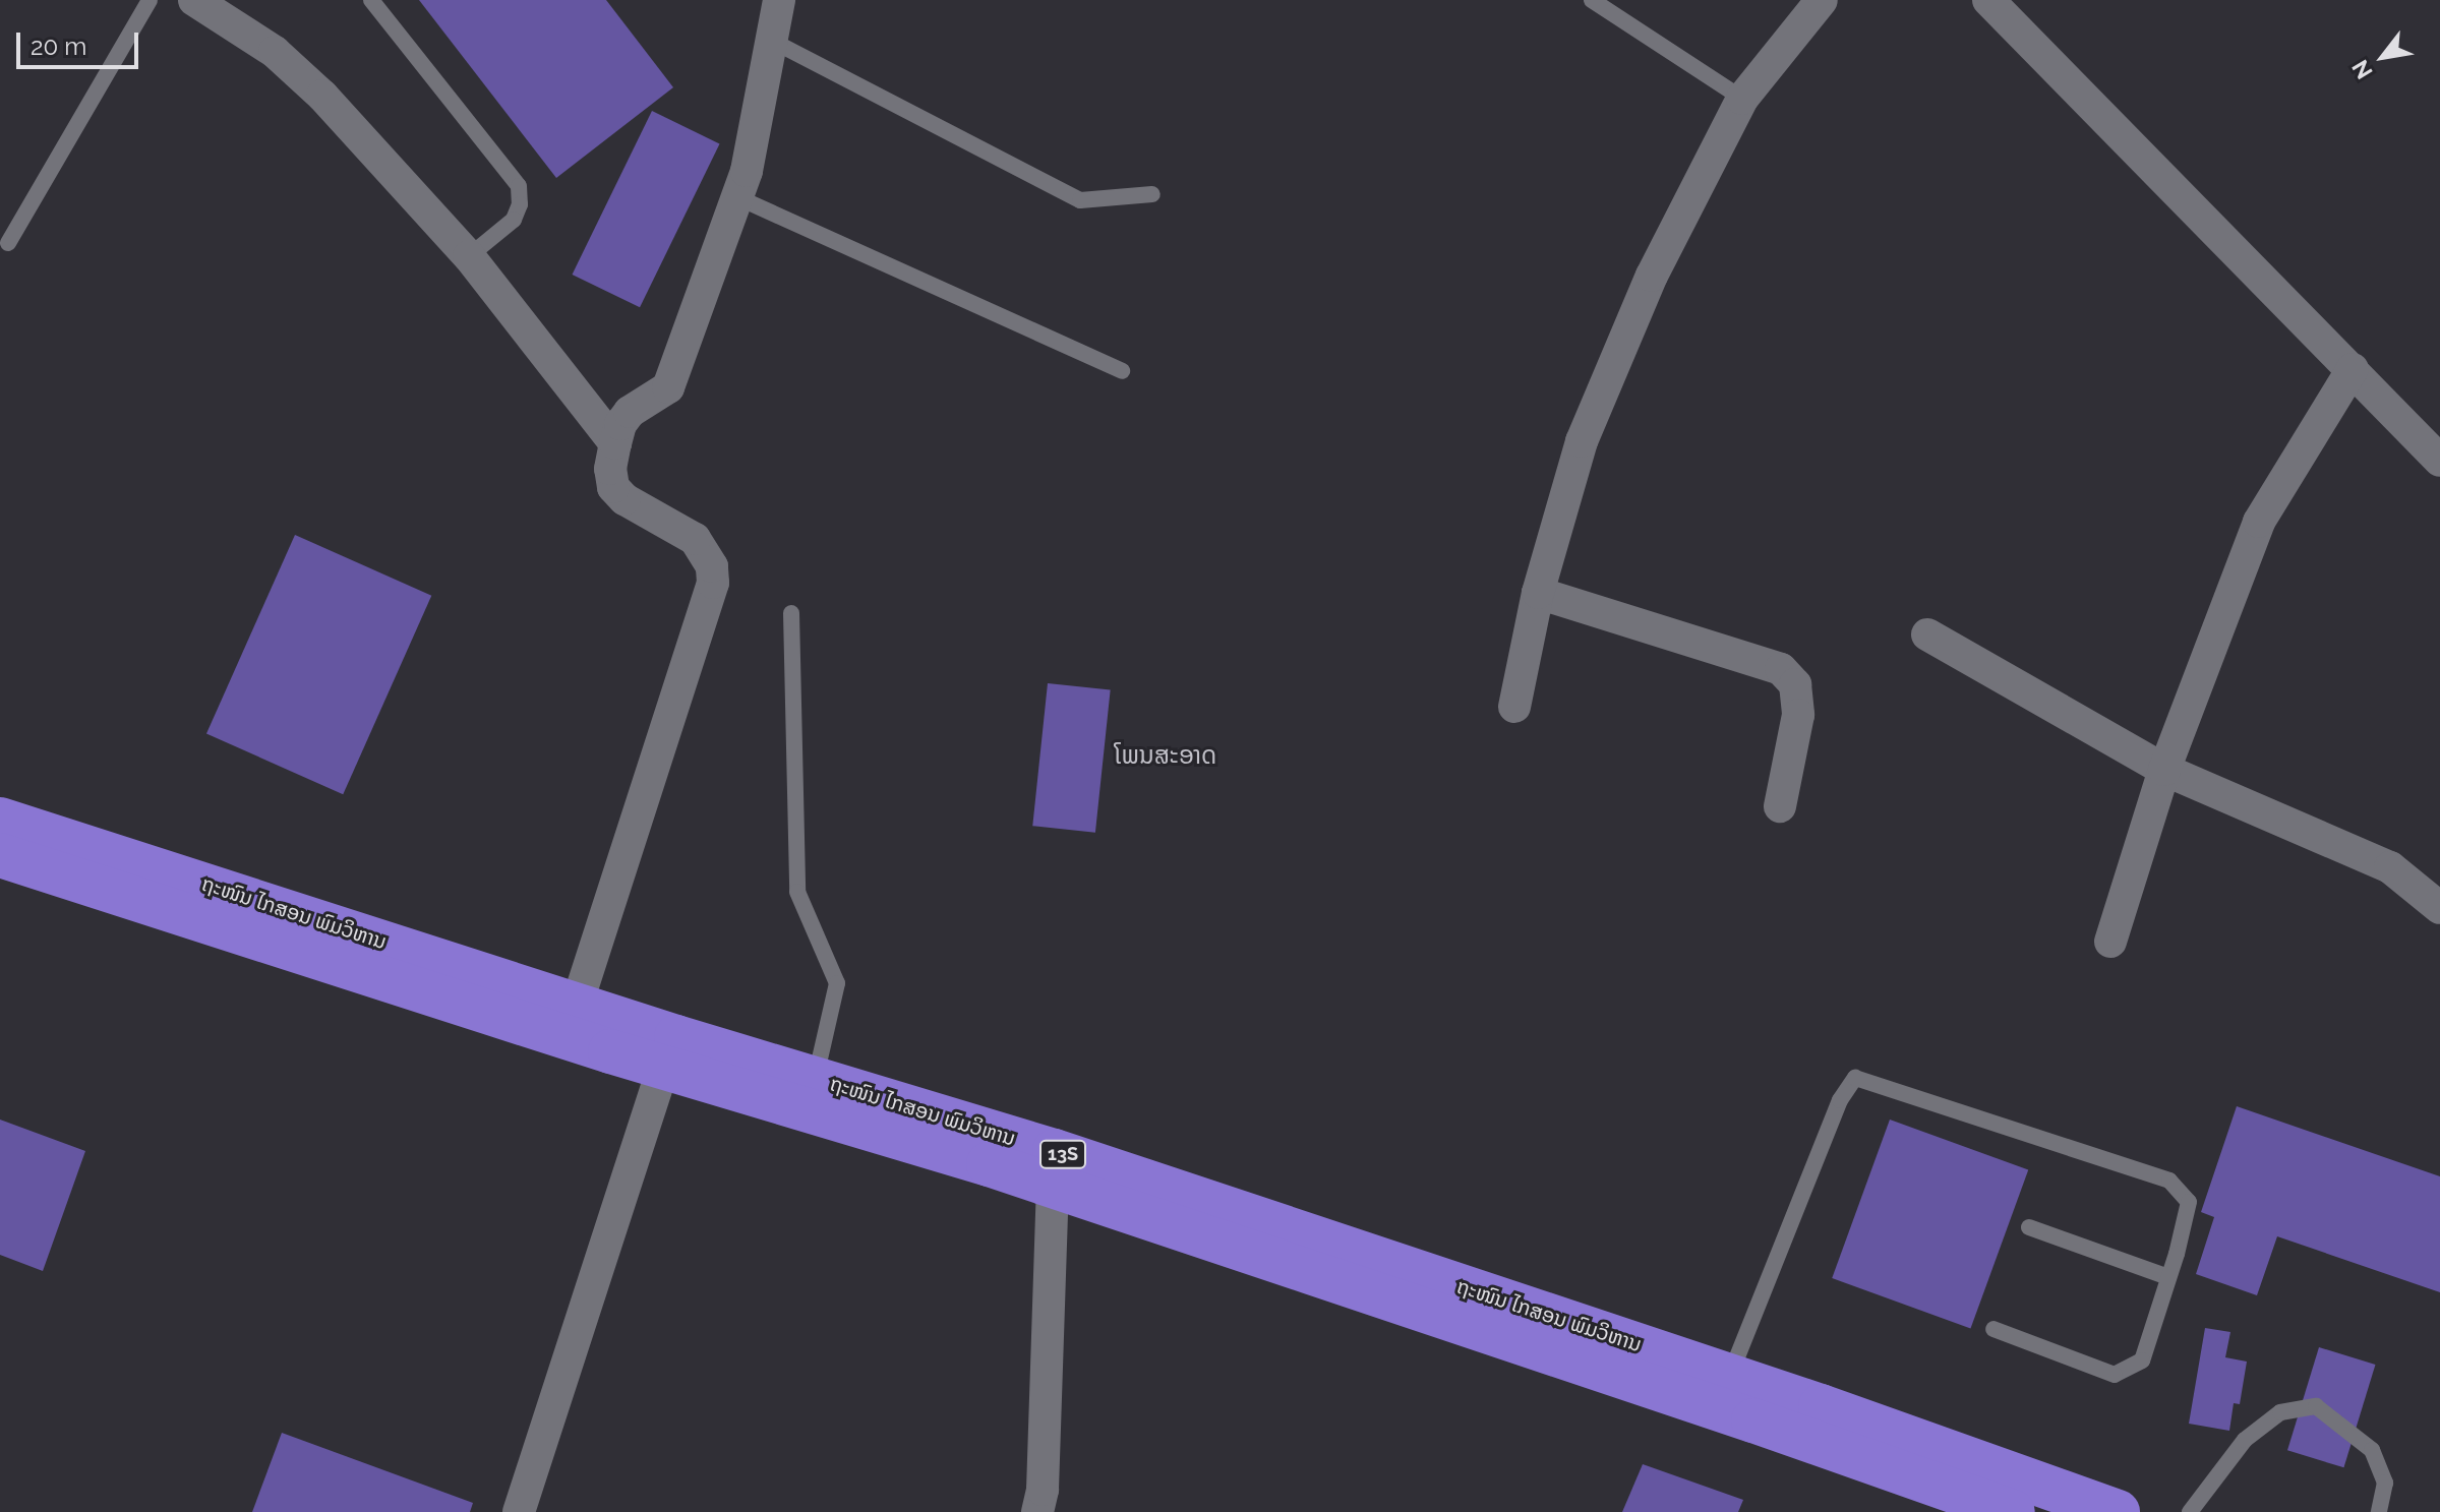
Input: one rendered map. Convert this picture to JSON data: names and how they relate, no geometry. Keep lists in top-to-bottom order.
{
  "streets": {
    "highway": ["ຖະໜົນ ໄກສອນ ພົມວິຫານ", "13S"]
  },
  "districts": ["ໂພນສະອາດ"],
  "scale_bar": "20 m",
  "north": "bottom left"
}
